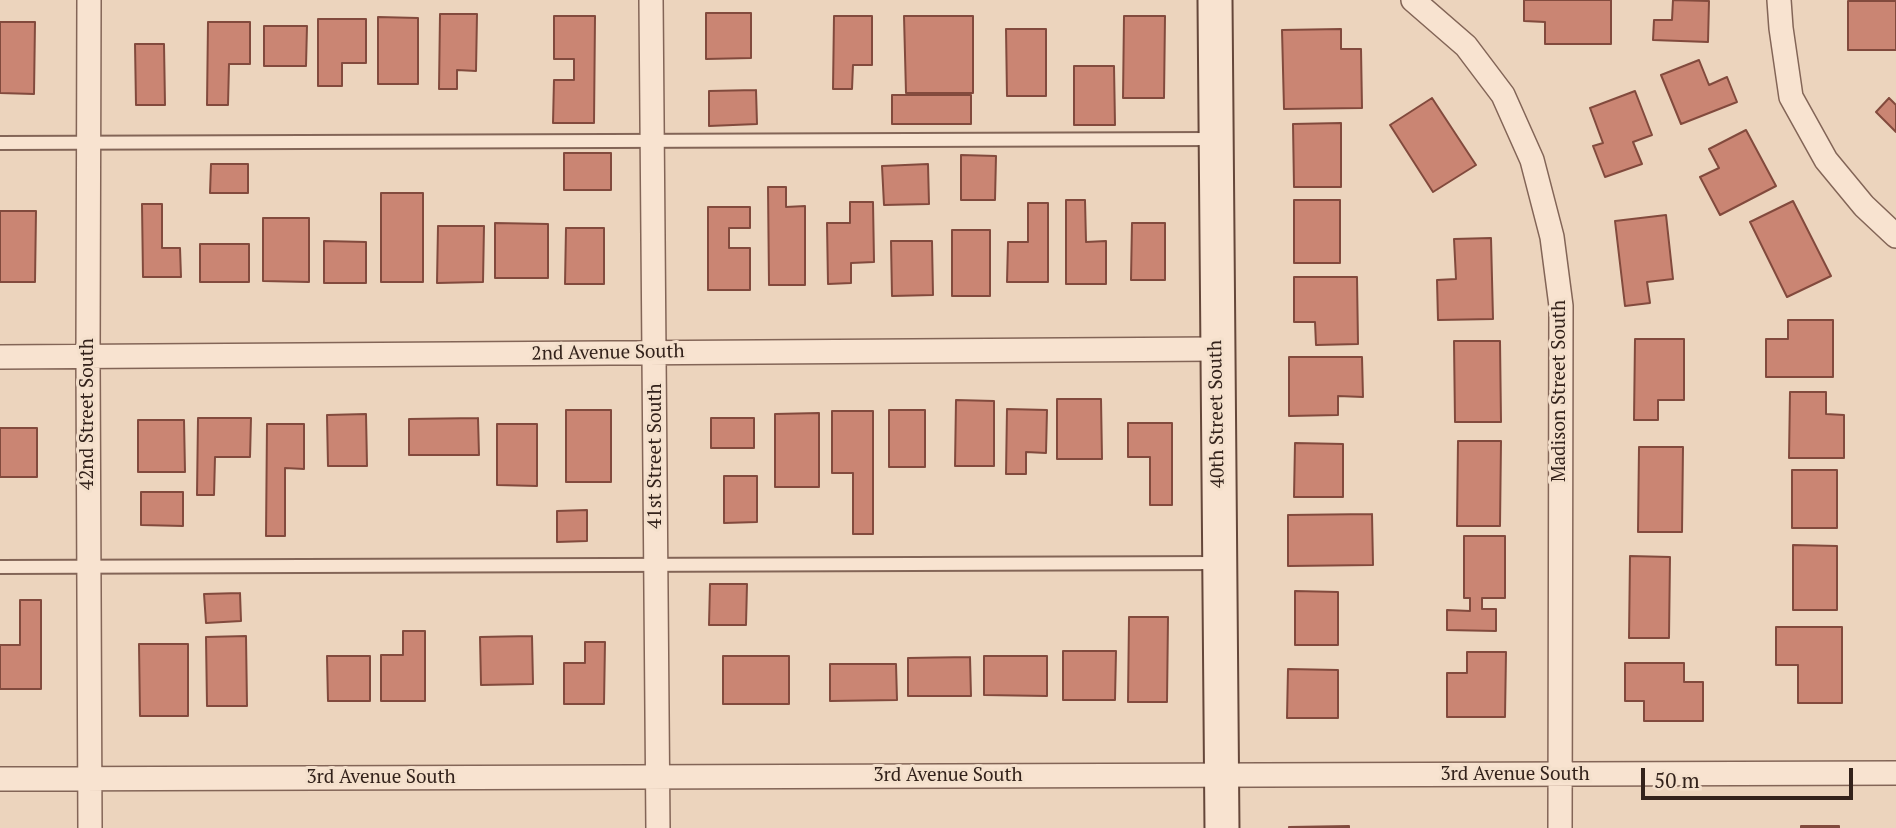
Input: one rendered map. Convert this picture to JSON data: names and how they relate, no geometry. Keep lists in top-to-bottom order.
{
  "streets": {
    "street": [
      "2nd Avenue South",
      "Madison Street South",
      "42nd Street South",
      "40th Street South",
      "41st Street South",
      "3rd Avenue South"
    ]
  },
  "crossings": [
    ["2nd Avenue South", "42nd Street South"],
    ["2nd Avenue South", "40th Street South"],
    ["2nd Avenue South", "41st Street South"],
    ["Madison Street South", "3rd Avenue South"],
    ["42nd Street South", "3rd Avenue South"],
    ["40th Street South", "3rd Avenue South"],
    ["41st Street South", "3rd Avenue South"]
  ],
  "scale_bar": "50 m"
}
